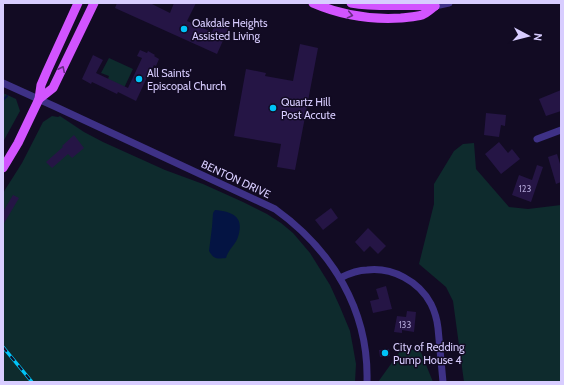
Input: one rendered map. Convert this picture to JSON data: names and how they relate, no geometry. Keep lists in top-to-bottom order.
{
  "streets": {
    "street": ["BENTON DRIVE"]
  },
  "places": [
    "Oakdale Heights Assisted Living",
    "All Saints' Episcopal Church",
    "Quartz Hill Post Accute",
    "City of Redding Pump House 4"
  ],
  "house_numbers": ["123", "133"],
  "north": "right"
}
